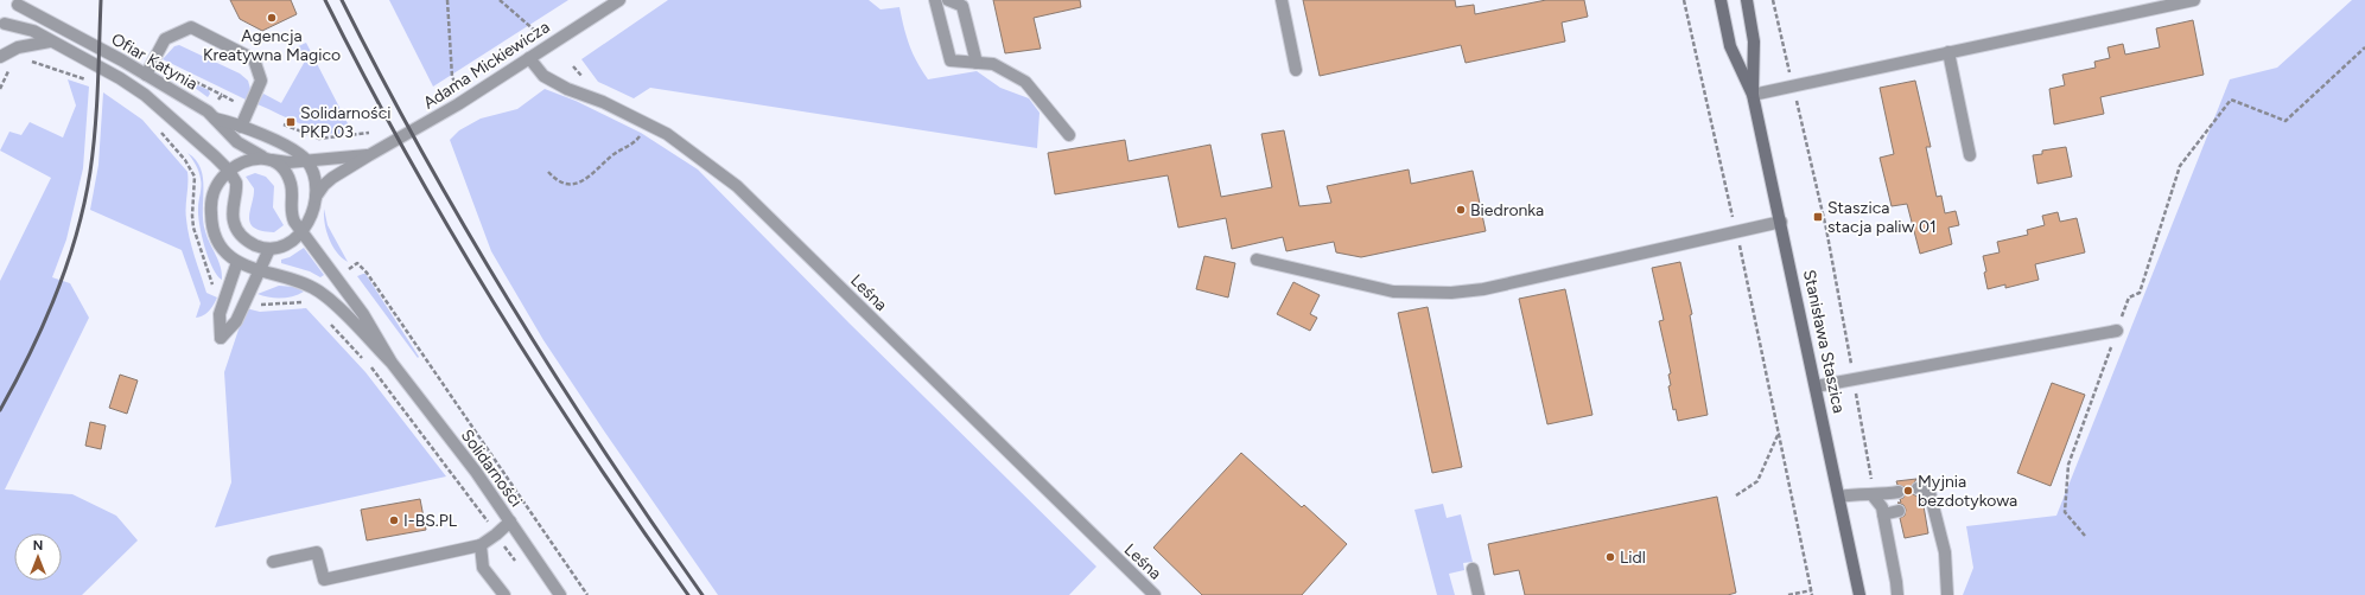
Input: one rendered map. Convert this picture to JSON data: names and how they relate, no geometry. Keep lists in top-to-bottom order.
{
  "streets": {
    "main road": ["Stanisława Staszica"],
    "street": [
      "Ofiar Katynia",
      "Adama Mickiewicza",
      "Leśna",
      "Solidarności"
    ]
  },
  "crossings": [
    ["Ofiar Katynia", "Adama Mickiewicza"],
    ["Ofiar Katynia", "Solidarności"],
    ["Adama Mickiewicza", "Leśna"]
  ],
  "places": {
    "other": [
      "Agencja Kreatywna Magico",
      "Biedronka",
      "Myjnia bezdotykowa",
      "I-BS.PL",
      "Lidl"
    ],
    "transit": ["Solidarności PKP 03", "Staszica stacja paliw 01"]
  },
  "north": "top"
}
